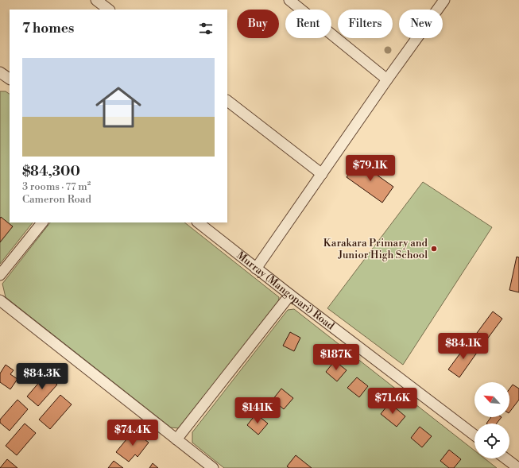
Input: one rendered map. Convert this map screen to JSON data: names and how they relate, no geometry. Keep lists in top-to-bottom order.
{
  "streets": {
    "street": ["Murray (Mangopari) Road"]
  },
  "places": ["Karakara Primary and Junior High School"],
  "north": "top left",
  "page": {
    "chip": [
      "Buy",
      "Rent",
      "Filters",
      "New"
    ],
    "heading": "7 homes",
    "list": [
      {
        "name": "$84,300",
        "note": "3 rooms · 77 m² · Cameron Road"
      }
    ],
    "price": [
      "$79.1K",
      "$84.1K",
      "$187K",
      "$84.3K",
      "$71.6K",
      "$141K",
      "$74.4K"
    ]
  }
}
